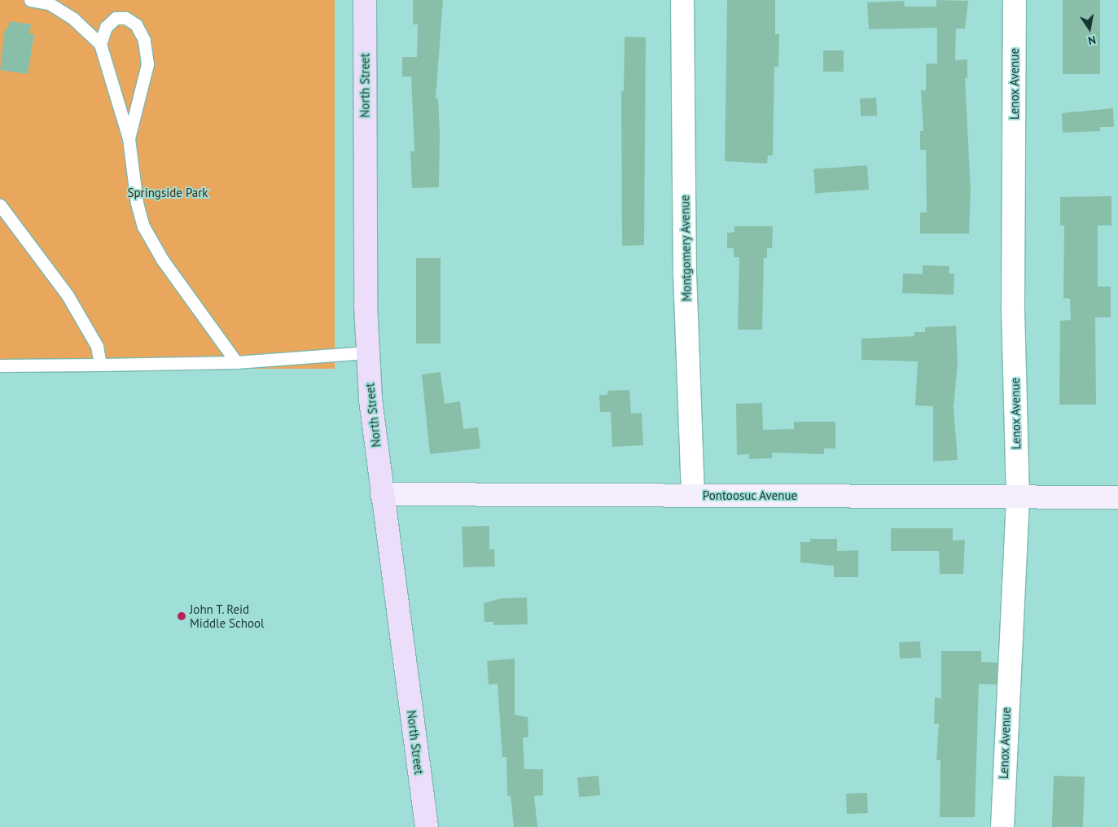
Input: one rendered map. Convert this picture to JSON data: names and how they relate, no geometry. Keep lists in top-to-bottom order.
{
  "streets": {
    "main road": ["North Street"],
    "street": ["Lenox Avenue", "Montgomery Avenue", "Pontoosuc Avenue"]
  },
  "crossings": [
    ["Lenox Avenue", "Pontoosuc Avenue"],
    ["North Street", "Pontoosuc Avenue"],
    ["Montgomery Avenue", "Pontoosuc Avenue"]
  ],
  "parks": ["Springside Park"],
  "places": ["John T. Reid Middle School"],
  "north": "bottom"
}
